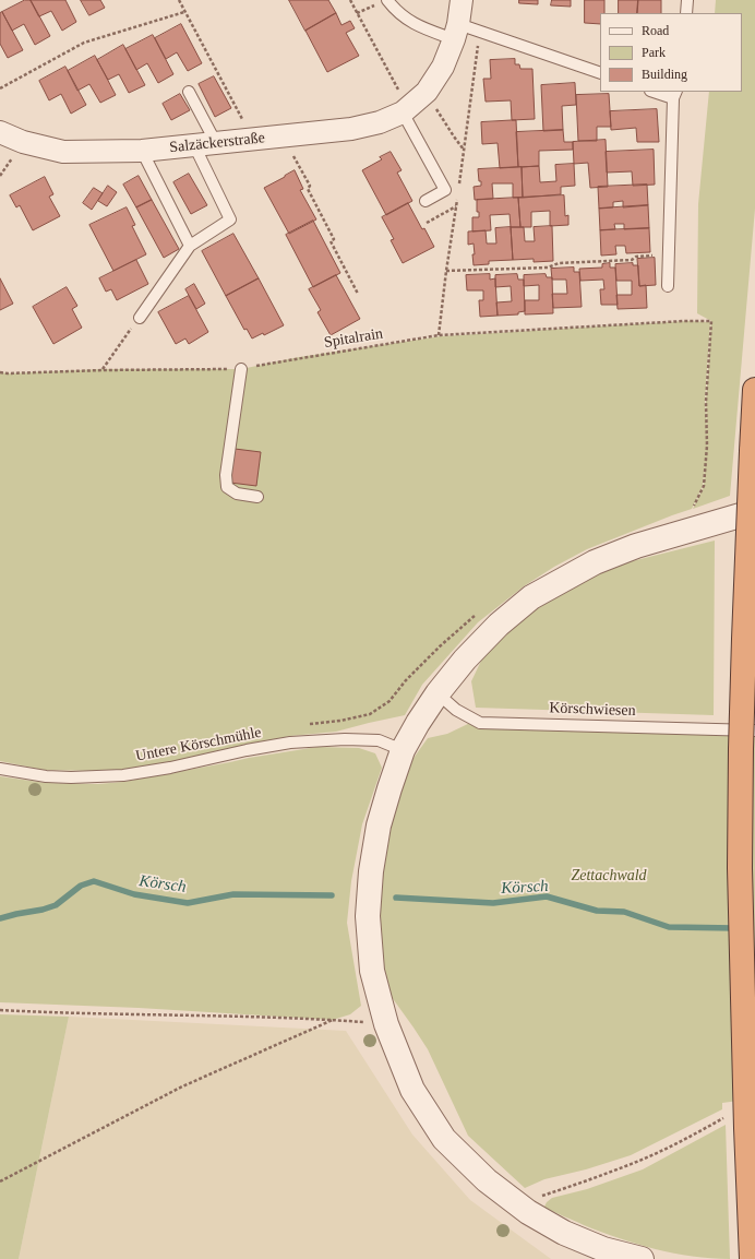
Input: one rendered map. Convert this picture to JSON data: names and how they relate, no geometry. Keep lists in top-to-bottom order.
{
  "streets": {
    "street": ["Salzäckerstraße"],
    "lane": ["Körschwiesen", "Untere Körschmühle"],
    "path": ["Spitalrain"]
  },
  "water": ["Körsch"],
  "parks": ["Zettachwald"],
  "legend": ["Road", "Park", "Building"]
}
